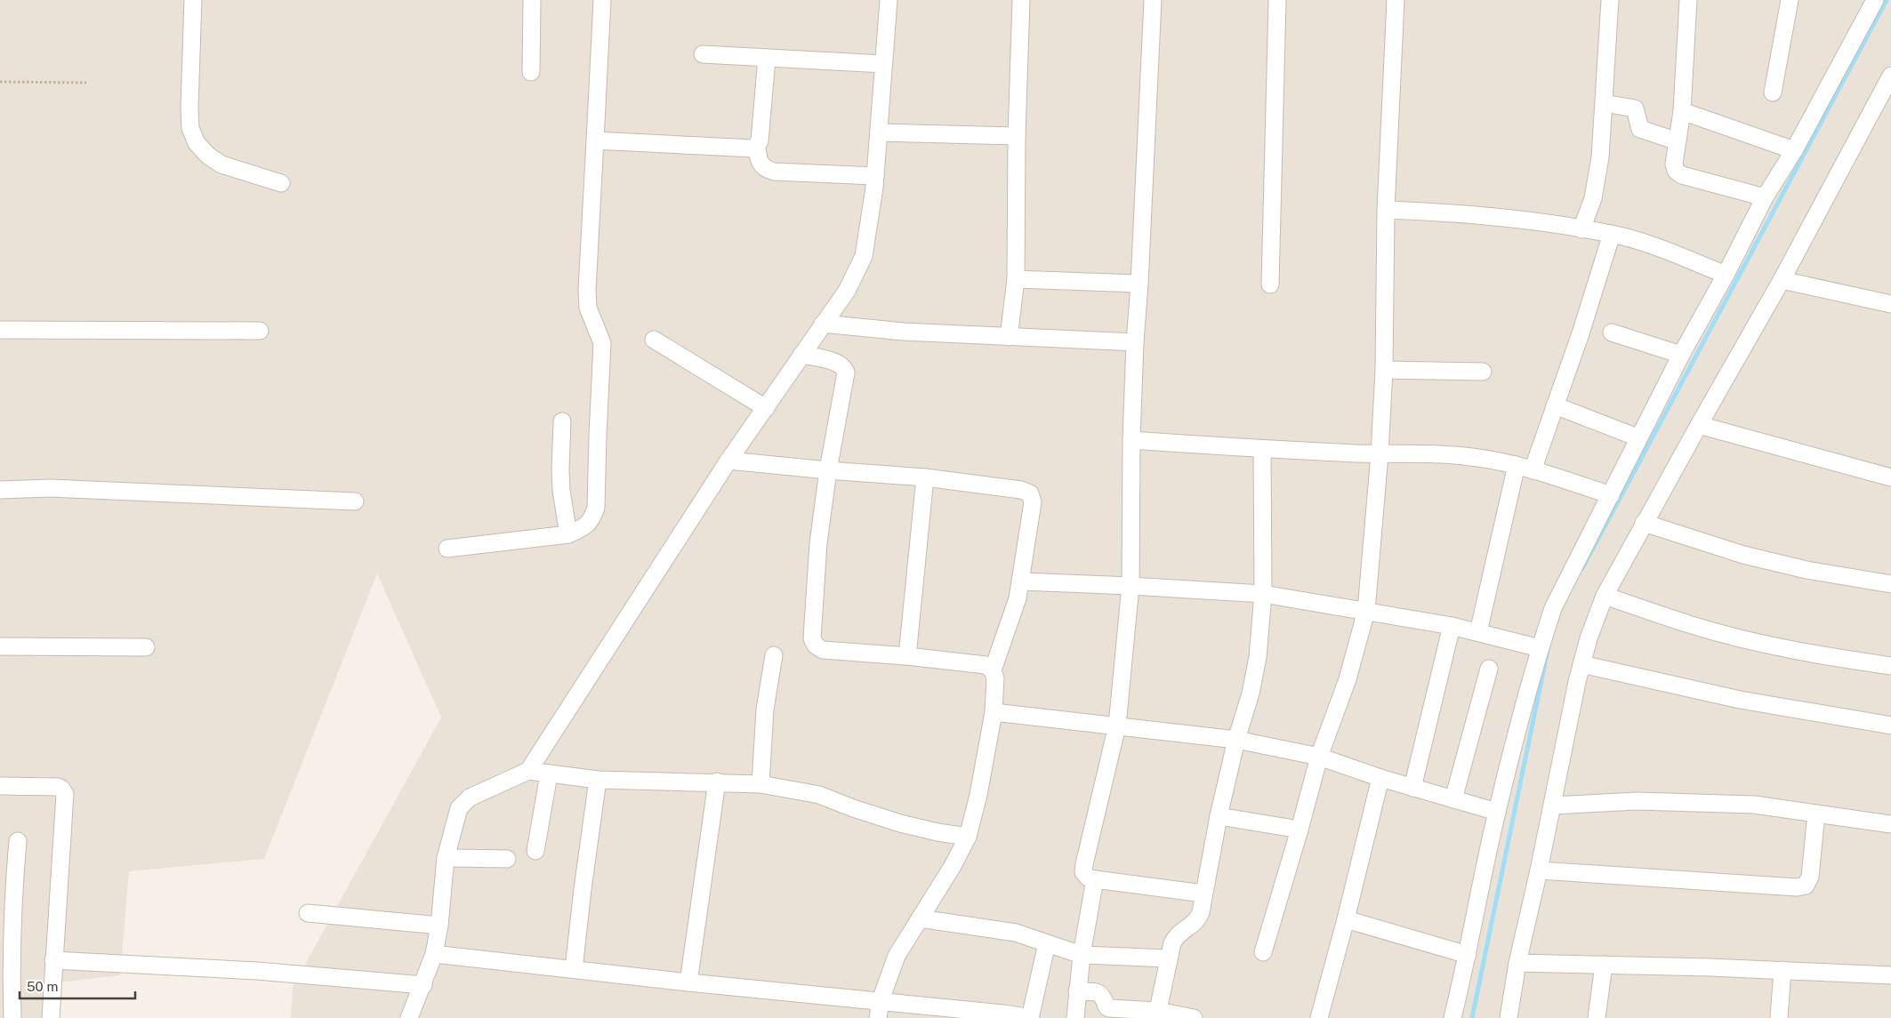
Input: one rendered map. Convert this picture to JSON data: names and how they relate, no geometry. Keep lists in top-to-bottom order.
{
  "scale_bar": "50 m"
}
